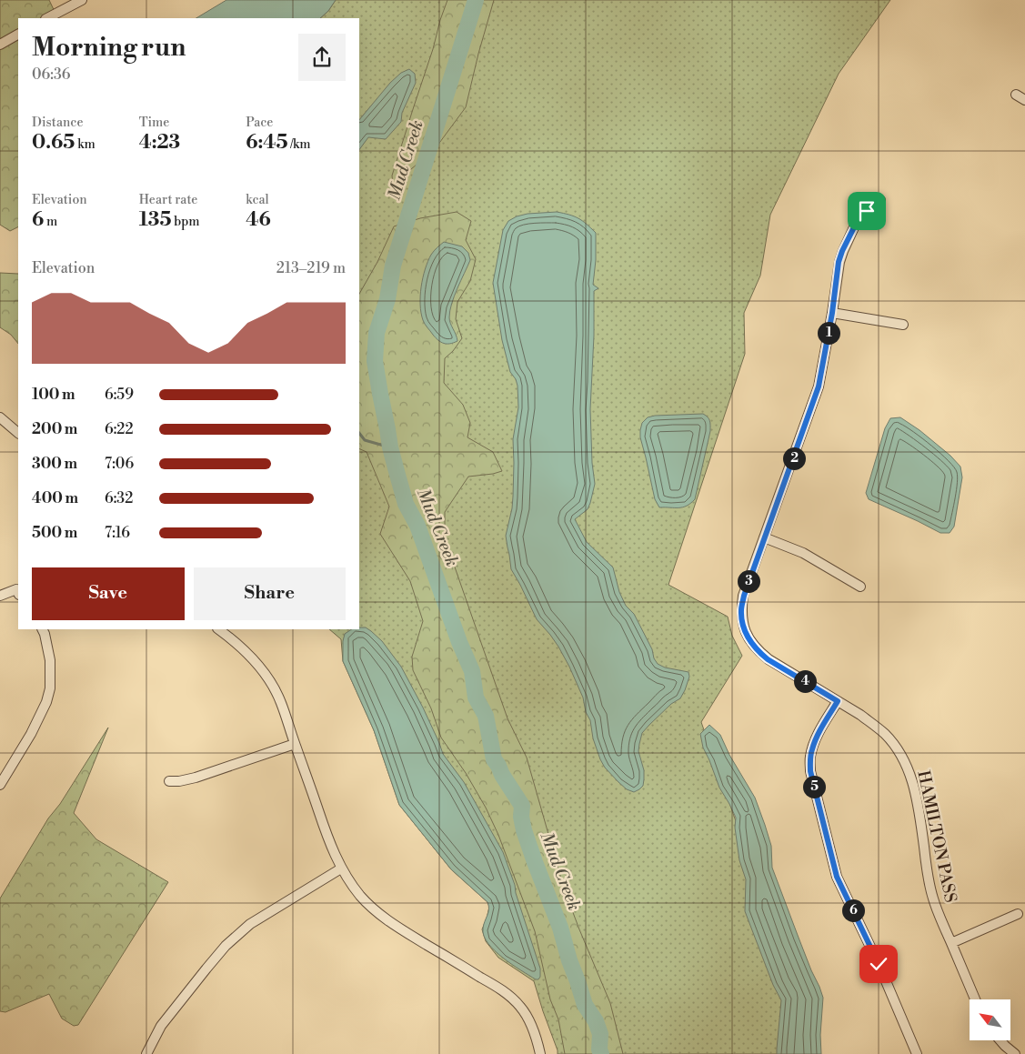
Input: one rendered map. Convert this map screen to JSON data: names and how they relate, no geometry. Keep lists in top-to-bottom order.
{
  "streets": {
    "street": ["HAMILTON PASS"]
  },
  "water": ["Mud Creek"],
  "north": "top left",
  "page": {
    "heading": ["Morning run", "06:36"],
    "stats": [
      ["Distance", "0.65 km"],
      ["Time", "4:23"],
      ["Pace", "6:45 /km"],
      ["Elevation", "6 m"],
      ["Heart rate", "135 bpm"],
      ["kcal", "46"]
    ],
    "chart": ["Elevation", "213–219 m"],
    "pins": [
      "1",
      "2",
      "3",
      "4",
      "5",
      "6"
    ],
    "list": [
      {
        "name": "100 m",
        "note": "6:59"
      },
      {
        "name": "200 m",
        "note": "6:22"
      },
      {
        "name": "300 m",
        "note": "7:06"
      },
      {
        "name": "400 m",
        "note": "6:32"
      },
      {
        "name": "500 m",
        "note": "7:16"
      }
    ],
    "buttons": ["Save", "Share"]
  }
}
